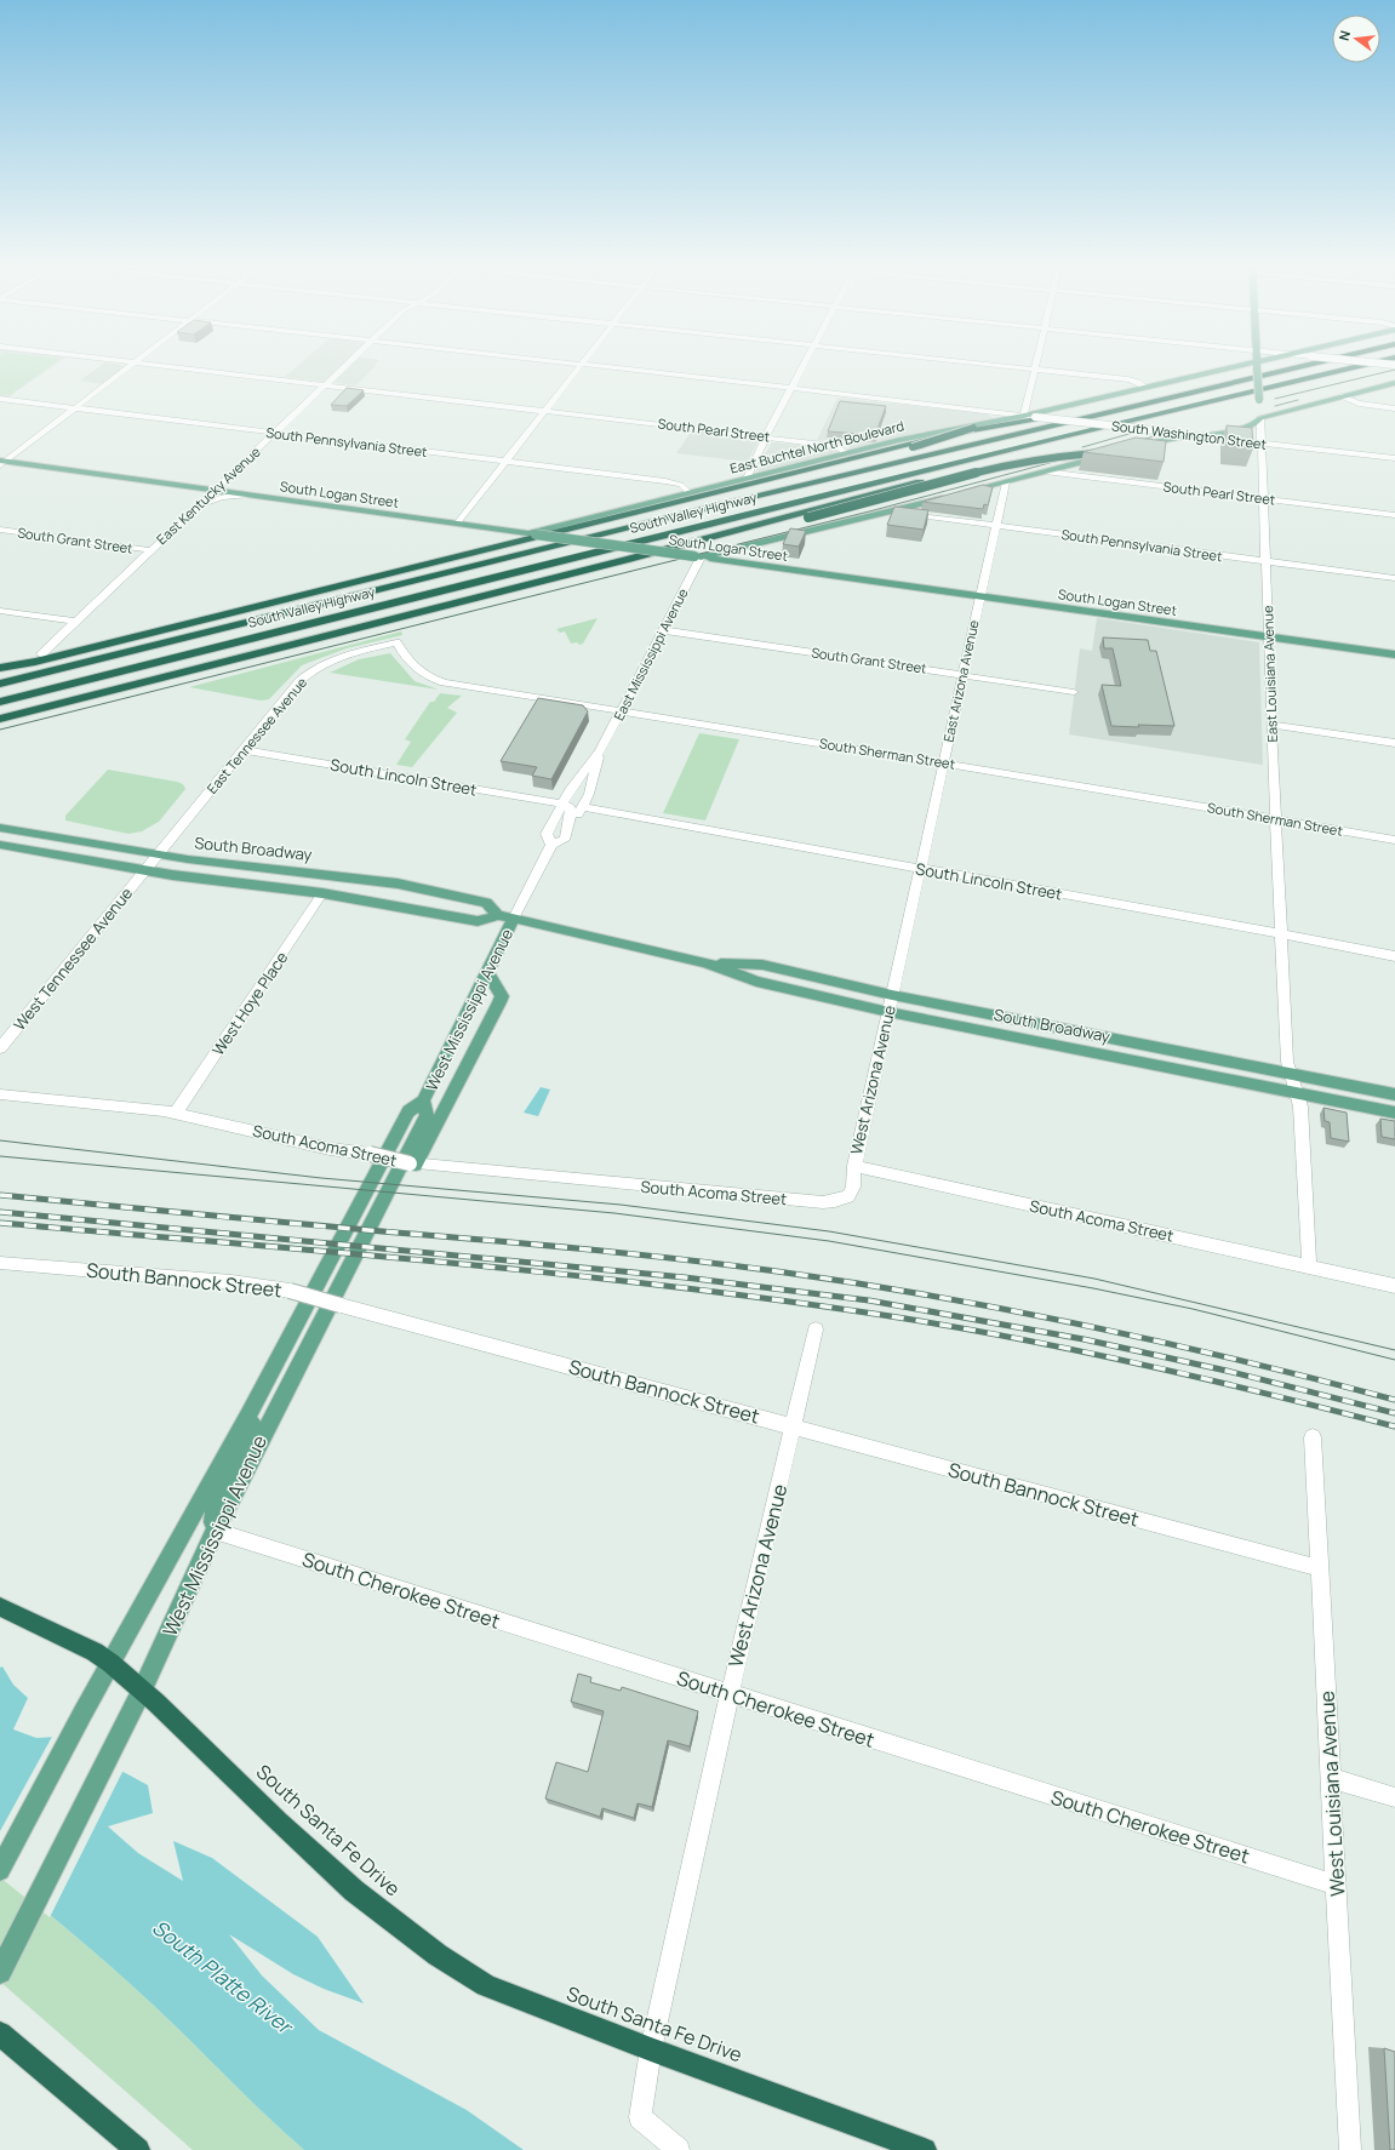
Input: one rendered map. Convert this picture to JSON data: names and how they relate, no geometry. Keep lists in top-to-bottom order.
{
  "streets": {
    "highway": ["South Valley Highway", "South Santa Fe Drive"],
    "main road": [
      "East Buchtel North Boulevard",
      "South Logan Street",
      "East Louisiana Avenue",
      "South Broadway",
      "West Mississippi Avenue"
    ],
    "street": [
      "South Pearl Street",
      "South Washington Street",
      "South Pennsylvania Street",
      "East Kentucky Avenue",
      "South Grant Street",
      "East Mississippi Avenue",
      "East Arizona Avenue",
      "East Tennessee Avenue",
      "South Sherman Street",
      "South Lincoln Street",
      "West Tennessee Avenue",
      "West Hoye Place",
      "West Arizona Avenue",
      "South Acoma Street",
      "South Bannock Street",
      "South Cherokee Street",
      "West Louisiana Avenue"
    ]
  },
  "crossings": [
    ["South Pearl Street", "East Buchtel North Boulevard"],
    ["South Pearl Street", "East Kentucky Avenue"],
    ["South Pearl Street", "East Louisiana Avenue"],
    ["South Washington Street", "East Buchtel North Boulevard"],
    ["South Washington Street", "East Louisiana Avenue"],
    ["South Pennsylvania Street", "East Buchtel North Boulevard"],
    ["South Pennsylvania Street", "East Kentucky Avenue"],
    ["South Pennsylvania Street", "East Louisiana Avenue"],
    ["South Pennsylvania Street", "East Arizona Avenue"],
    ["East Buchtel North Boulevard", "South Logan Street"],
    ["East Buchtel North Boulevard", "East Louisiana Avenue"],
    ["South Logan Street", "East Kentucky Avenue"],
    ["South Logan Street", "East Mississippi Avenue"],
    ["South Logan Street", "East Louisiana Avenue"],
    ["South Logan Street", "East Arizona Avenue"],
    ["East Kentucky Avenue", "South Grant Street"],
    ["South Grant Street", "East Mississippi Avenue"],
    ["South Grant Street", "East Arizona Avenue"],
    ["East Mississippi Avenue", "South Sherman Street"],
    ["East Mississippi Avenue", "South Lincoln Street"],
    ["East Mississippi Avenue", "South Broadway"],
    ["East Mississippi Avenue", "West Mississippi Avenue"],
    ["East Louisiana Avenue", "South Sherman Street"],
    ["East Louisiana Avenue", "South Lincoln Street"],
    ["East Louisiana Avenue", "South Broadway"],
    ["East Arizona Avenue", "South Sherman Street"],
    ["East Arizona Avenue", "South Lincoln Street"],
    ["East Arizona Avenue", "South Broadway"],
    ["East Arizona Avenue", "West Arizona Avenue"],
    ["East Tennessee Avenue", "South Sherman Street"],
    ["East Tennessee Avenue", "South Lincoln Street"],
    ["East Tennessee Avenue", "South Broadway"],
    ["East Tennessee Avenue", "West Tennessee Avenue"],
    ["South Broadway", "West Tennessee Avenue"],
    ["South Broadway", "West Hoye Place"],
    ["South Broadway", "West Mississippi Avenue"],
    ["South Broadway", "West Arizona Avenue"],
    ["West Hoye Place", "South Acoma Street"],
    ["West Mississippi Avenue", "South Cherokee Street"],
    ["West Mississippi Avenue", "South Santa Fe Drive"],
    ["West Arizona Avenue", "South Acoma Street"],
    ["West Arizona Avenue", "South Bannock Street"],
    ["West Arizona Avenue", "South Cherokee Street"],
    ["West Arizona Avenue", "South Santa Fe Drive"],
    ["South Bannock Street", "West Louisiana Avenue"],
    ["South Cherokee Street", "West Louisiana Avenue"]
  ],
  "water": ["South Platte River"],
  "north": "left"
}
